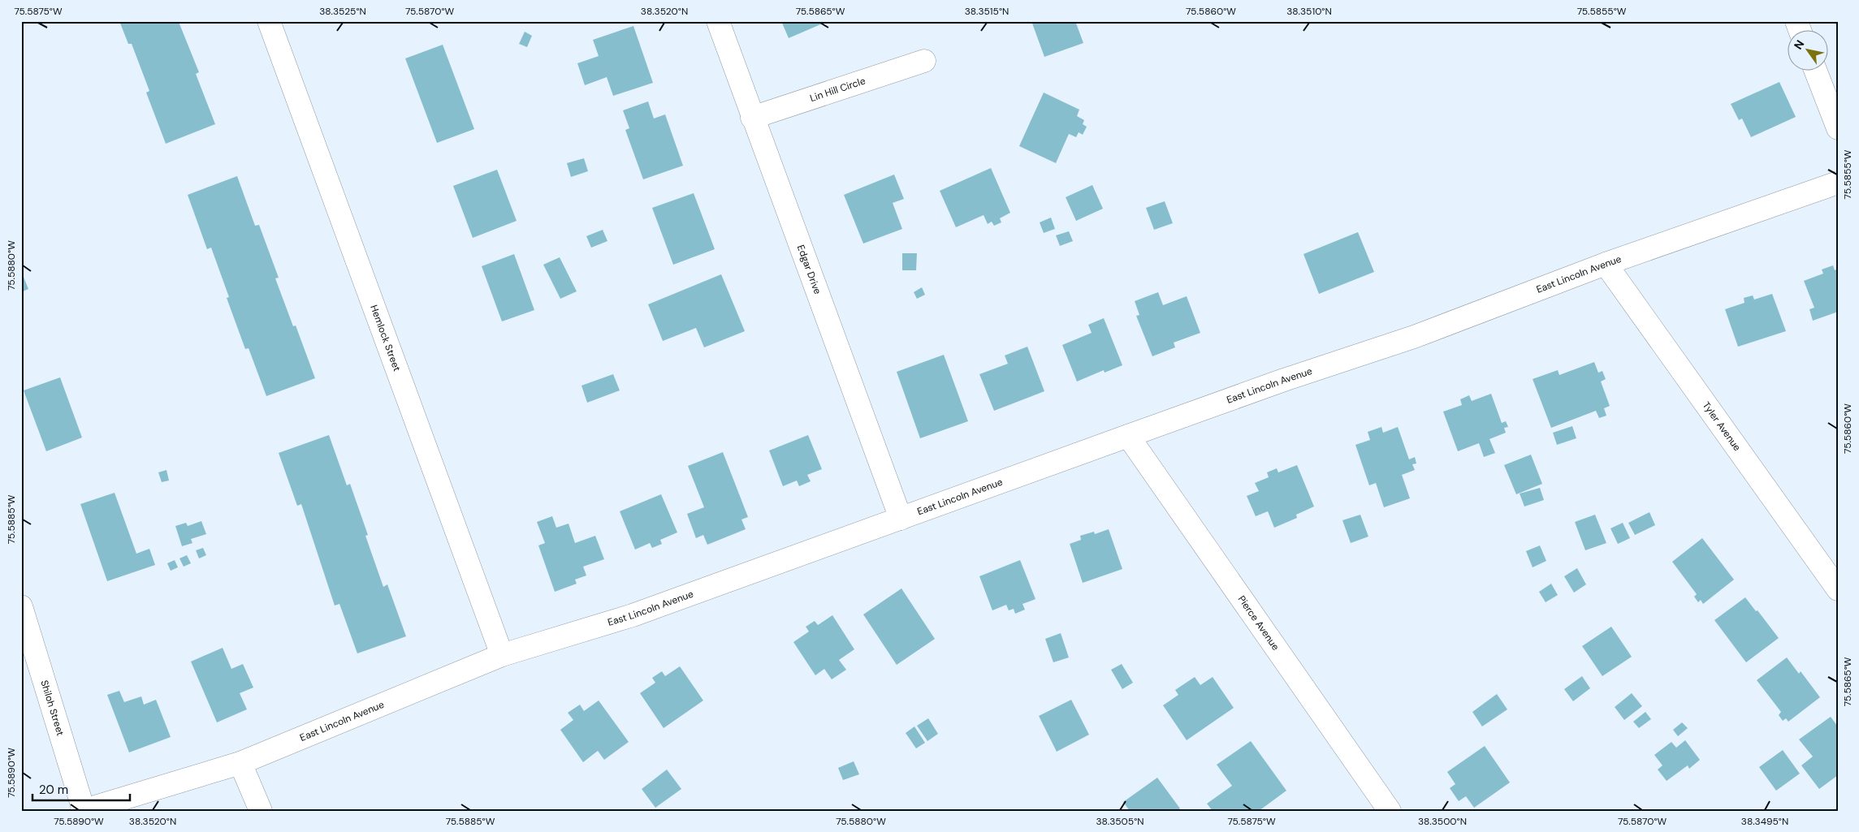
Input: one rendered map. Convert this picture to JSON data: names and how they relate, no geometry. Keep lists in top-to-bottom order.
{
  "streets": {
    "street": [
      "Lin Hill Circle",
      "Edgar Drive",
      "East Lincoln Avenue",
      "Hemlock Street",
      "Tyler Avenue",
      "Pierce Avenue",
      "Shiloh Street"
    ]
  },
  "crossings": [
    ["Lin Hill Circle", "Edgar Drive"],
    ["Edgar Drive", "East Lincoln Avenue"],
    ["East Lincoln Avenue", "Hemlock Street"],
    ["East Lincoln Avenue", "Tyler Avenue"],
    ["East Lincoln Avenue", "Pierce Avenue"],
    ["East Lincoln Avenue", "Shiloh Street"]
  ],
  "scale_bar": "20 m",
  "north": "top left",
  "coordinates": [
    "75.5875°W",
    "38.3525°N",
    "75.5870°W",
    "38.3520°N",
    "75.5865°W",
    "38.3515°N",
    "75.5860°W",
    "38.3510°N",
    "75.5855°W",
    "75.5880°W",
    "75.5885°W",
    "75.5890°W",
    "38.3505°N",
    "38.3500°N",
    "38.3495°N"
  ]
}
